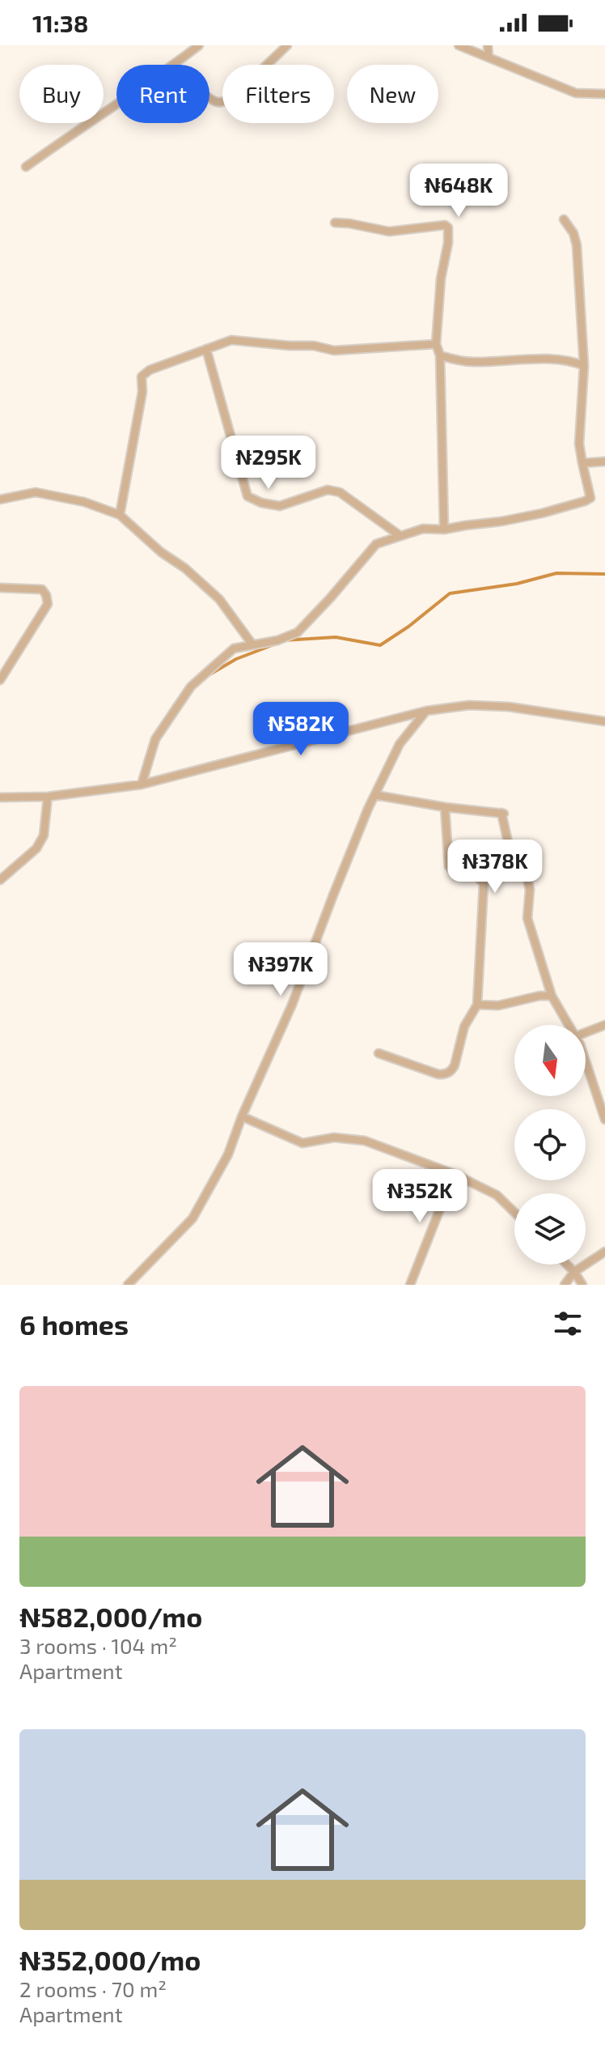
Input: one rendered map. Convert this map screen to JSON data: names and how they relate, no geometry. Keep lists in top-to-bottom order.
{
  "north": "bottom",
  "page": {
    "status": "11:38",
    "chip": [
      "Buy",
      "Rent",
      "Filters",
      "New"
    ],
    "price": [
      "₦648K",
      "₦295K",
      "₦582K",
      "₦378K",
      "₦397K",
      "₦352K"
    ],
    "heading": "6 homes",
    "list": [
      {
        "name": "₦582,000/mo",
        "note": "3 rooms · 104 m² · Apartment"
      },
      {
        "name": "₦352,000/mo",
        "note": "2 rooms · 70 m² · Apartment"
      }
    ]
  }
}
